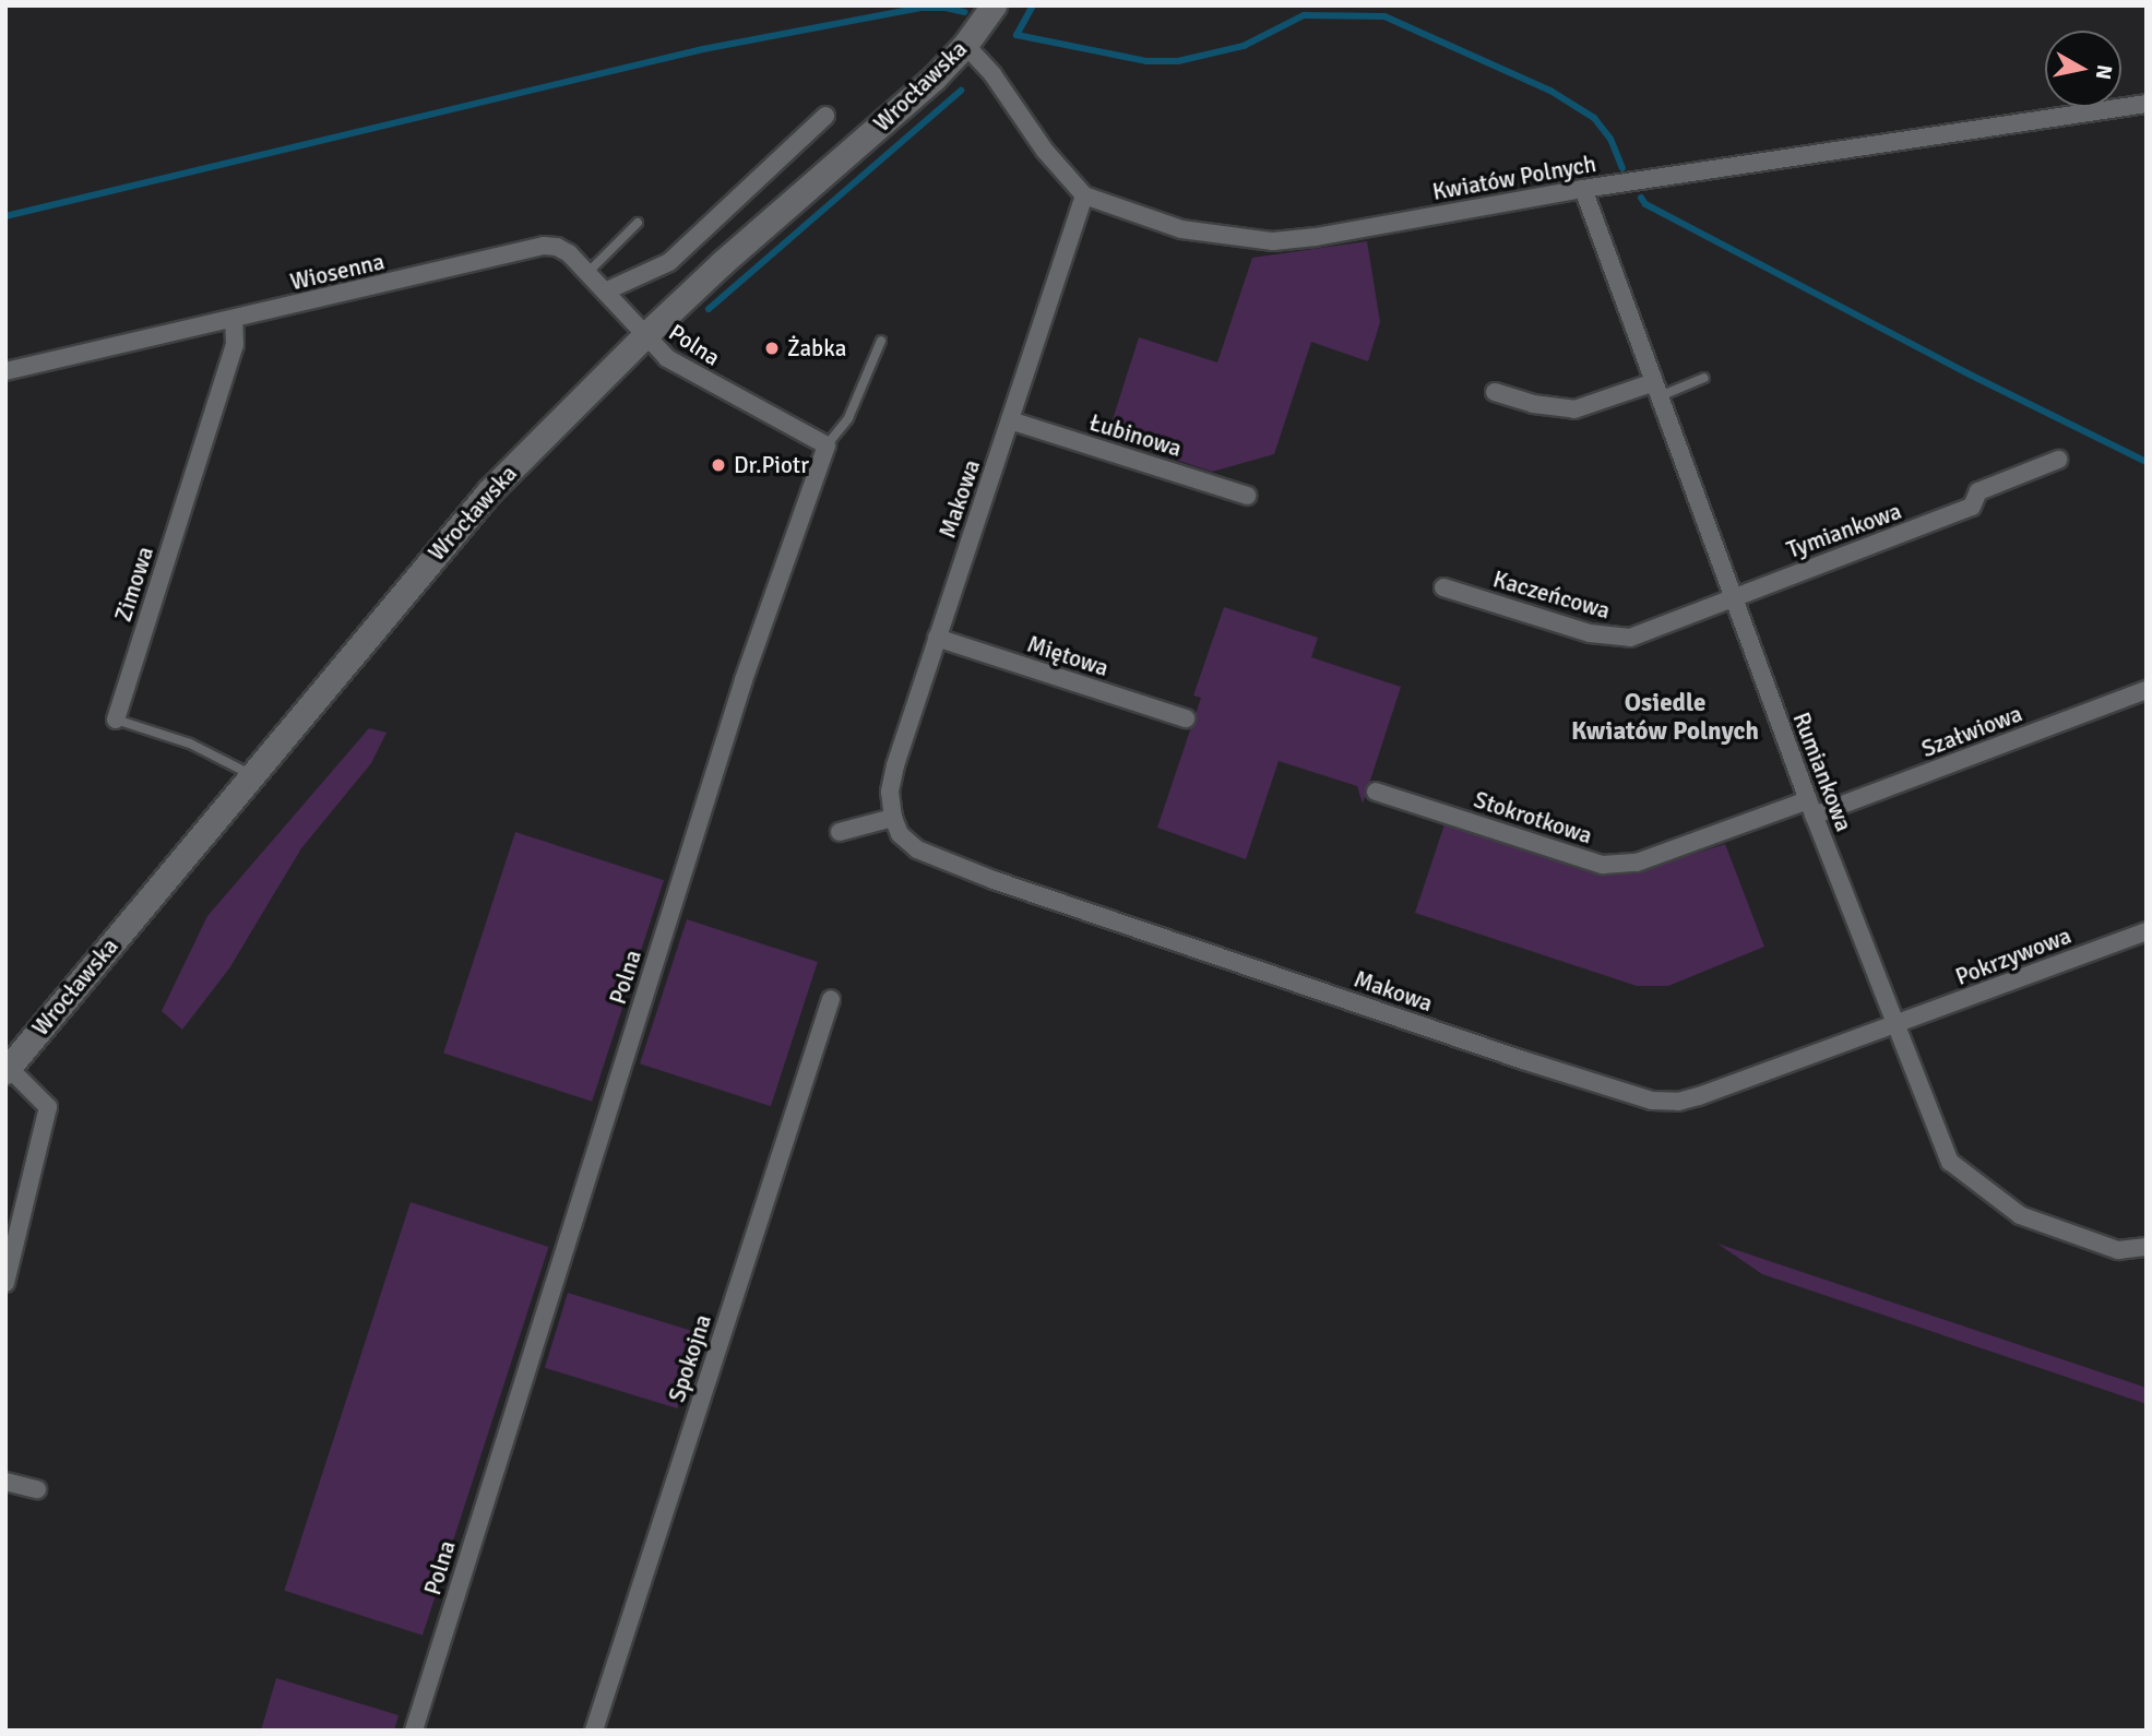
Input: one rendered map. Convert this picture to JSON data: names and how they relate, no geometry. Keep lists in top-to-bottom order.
{
  "streets": {
    "street": [
      "Wrocławska",
      "Kwiatów Polnych",
      "Wiosenna",
      "Polna",
      "Łubinowa",
      "Makowa",
      "Tymiankowa",
      "Zimowa",
      "Kaczeńcowa",
      "Miętowa",
      "Szałwiowa",
      "Rumiankowa",
      "Stokrotkowa",
      "Pokrzywowa",
      "Spokojna"
    ]
  },
  "crossings": [
    ["Wrocławska", "Kwiatów Polnych"],
    ["Wrocławska", "Wiosenna"],
    ["Wrocławska", "Polna"],
    ["Wrocławska", "Zimowa"],
    ["Kwiatów Polnych", "Makowa"],
    ["Kwiatów Polnych", "Rumiankowa"],
    ["Wiosenna", "Polna"],
    ["Wiosenna", "Zimowa"],
    ["Łubinowa", "Makowa"],
    ["Makowa", "Miętowa"],
    ["Makowa", "Rumiankowa"],
    ["Makowa", "Pokrzywowa"],
    ["Tymiankowa", "Kaczeńcowa"],
    ["Tymiankowa", "Rumiankowa"],
    ["Kaczeńcowa", "Rumiankowa"],
    ["Szałwiowa", "Rumiankowa"],
    ["Szałwiowa", "Stokrotkowa"],
    ["Rumiankowa", "Stokrotkowa"],
    ["Rumiankowa", "Pokrzywowa"]
  ],
  "districts": ["Osiedle Kwiatów Polnych"],
  "places": ["Żabka", "Dr.Piotr"],
  "north": "right"
}
